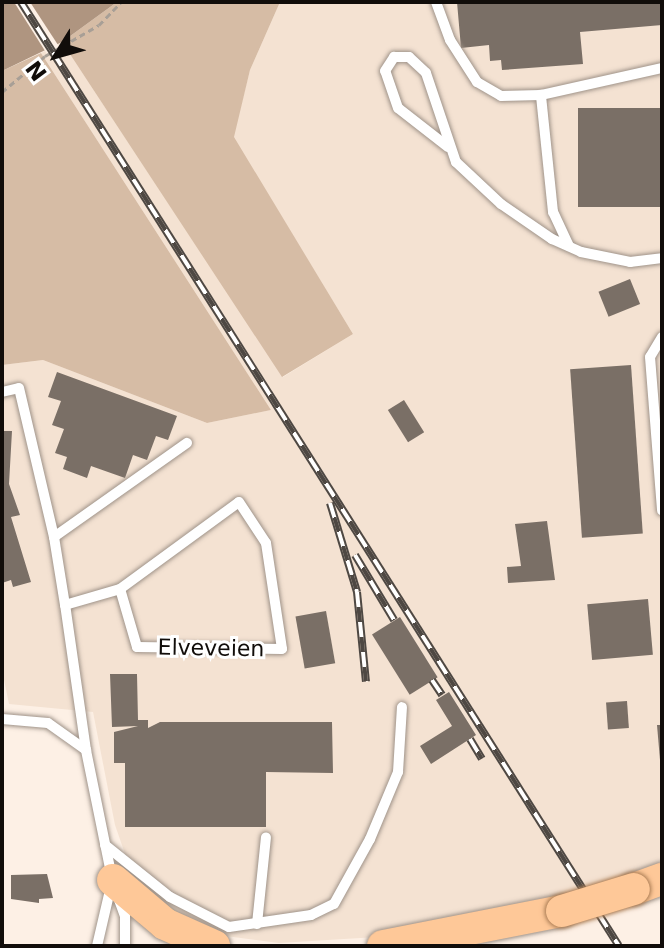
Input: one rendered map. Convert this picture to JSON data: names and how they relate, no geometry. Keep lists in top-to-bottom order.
{
  "streets": {
    "lane": ["Elveveien"]
  },
  "north": "bottom left"
}
